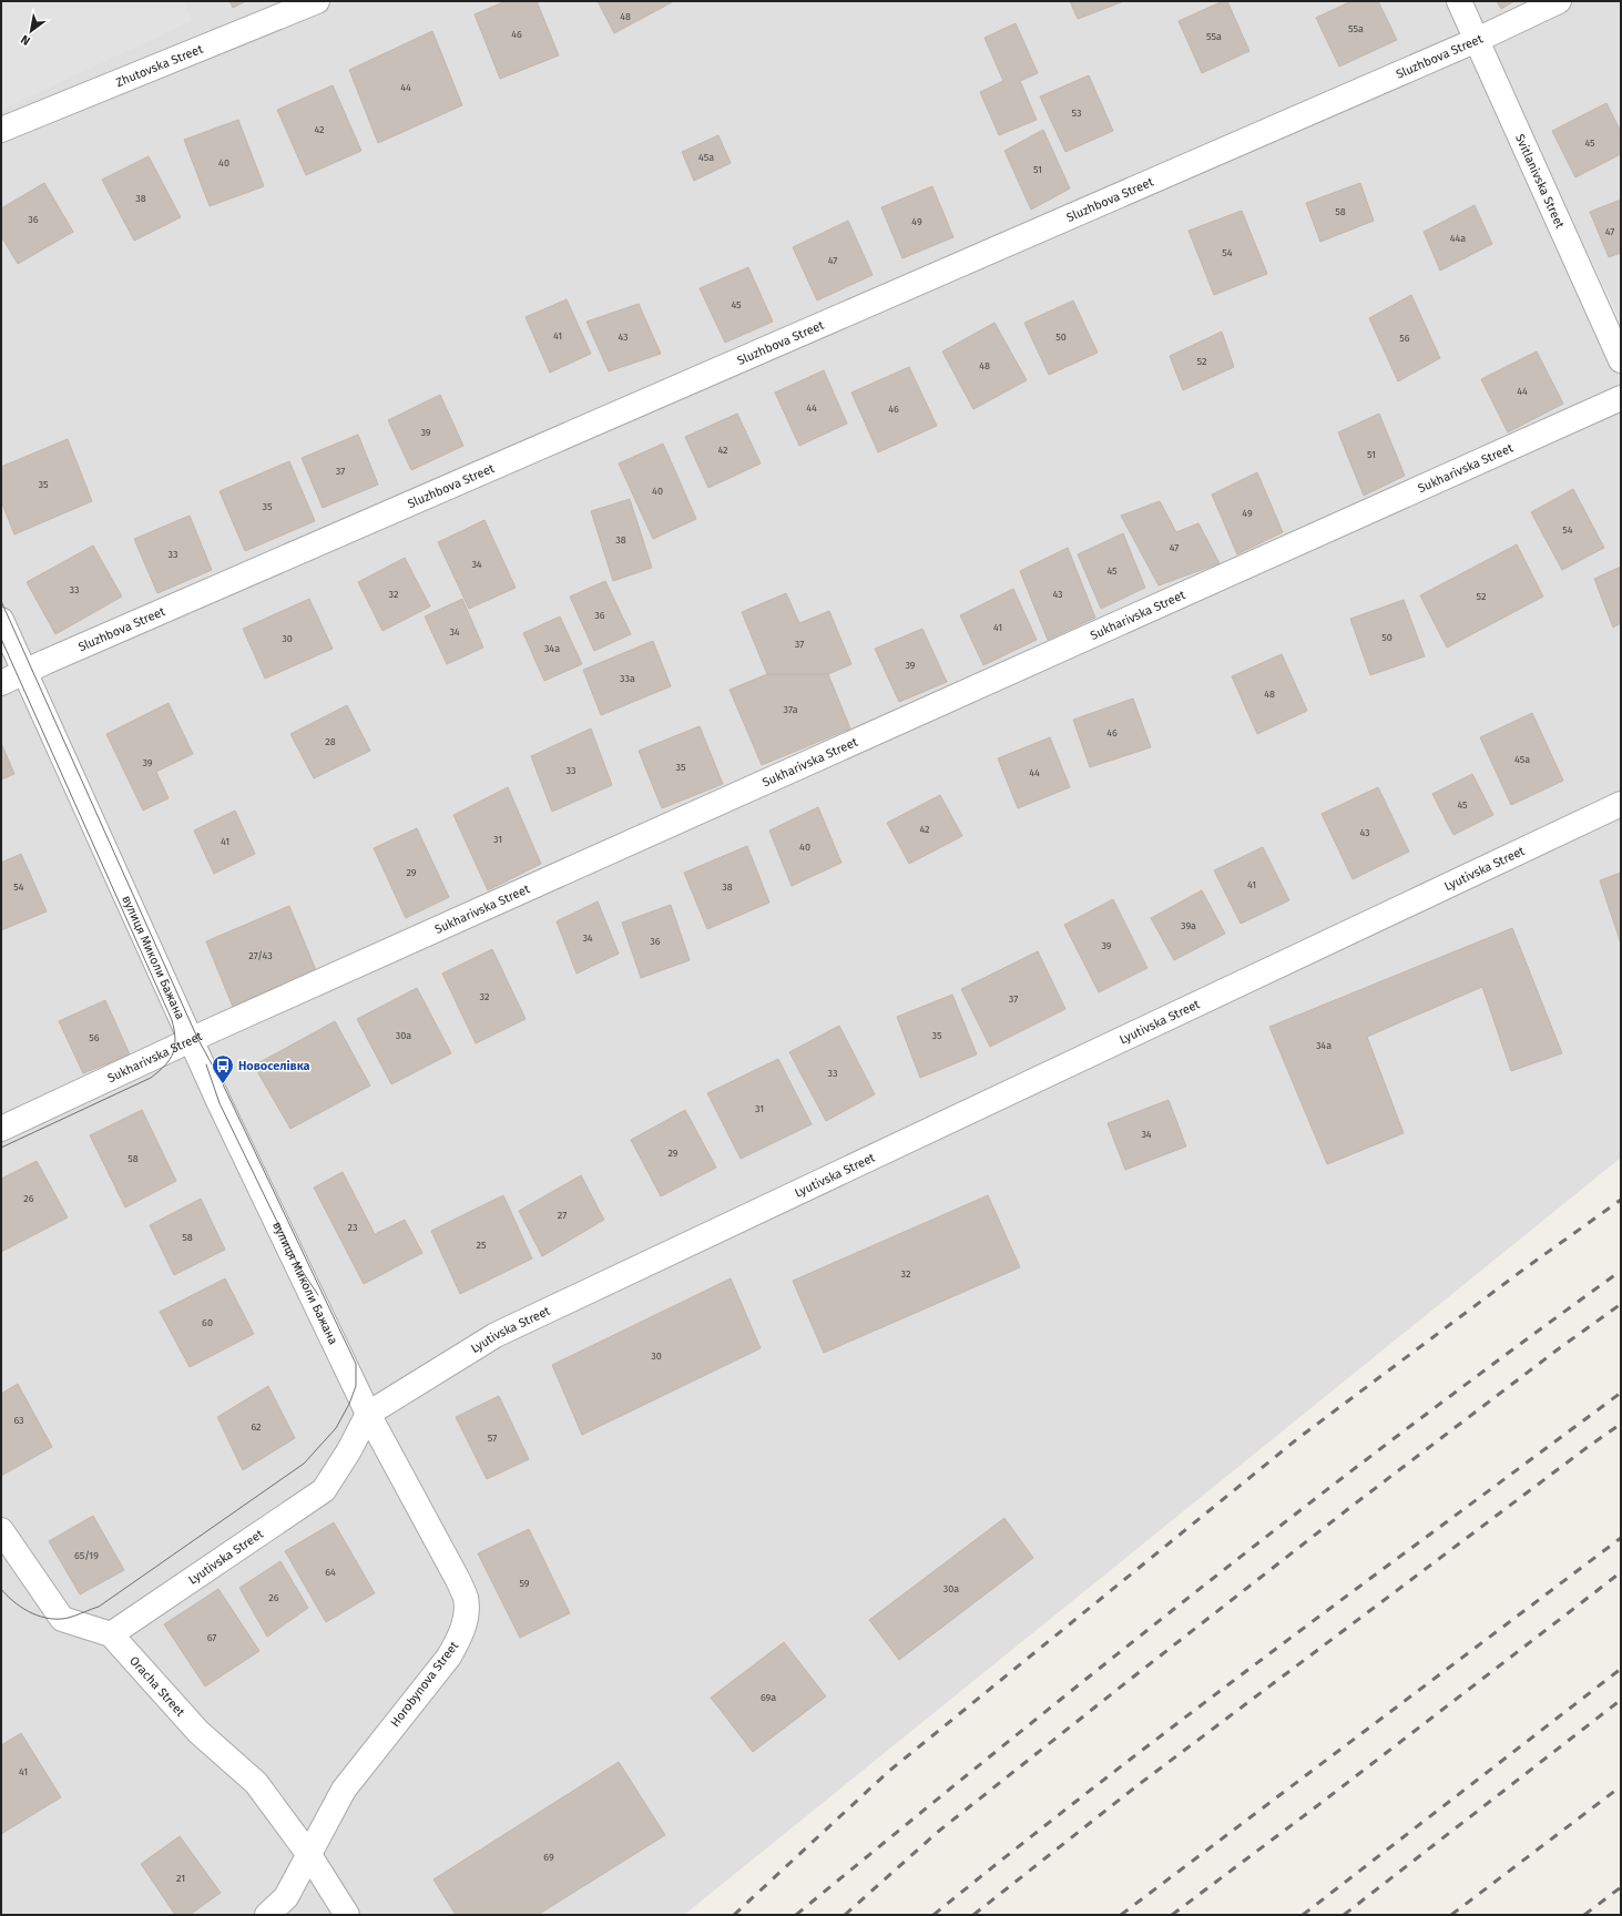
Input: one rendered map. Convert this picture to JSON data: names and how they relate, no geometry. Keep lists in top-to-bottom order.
{
  "streets": {
    "street": [
      "Sluzhbova Street",
      "Zhutovska Street",
      "Svitlanivska Street",
      "Sukharivska Street",
      "Lyutivska Street",
      "вулиця Миколи Бажана",
      "Horobynova Street",
      "Oracha Street"
    ]
  },
  "crossings": [
    ["Sluzhbova Street", "Svitlanivska Street"],
    ["Sluzhbova Street", "вулиця Миколи Бажана"],
    ["Sukharivska Street", "вулиця Миколи Бажана"],
    ["Lyutivska Street", "вулиця Миколи Бажана"],
    ["Lyutivska Street", "Horobynova Street"],
    ["Lyutivska Street", "Oracha Street"],
    ["вулиця Миколи Бажана", "Horobynova Street"],
    ["Horobynova Street", "Oracha Street"]
  ],
  "places": {
    "bus stop": ["Новоселівка"]
  },
  "house_numbers": [
    "48",
    "55а",
    "46",
    "55а",
    "44",
    "53",
    "42",
    "45",
    "45а",
    "40",
    "51",
    "38",
    "58",
    "36",
    "49",
    "47",
    "44а",
    "54",
    "47",
    "45",
    "41",
    "43",
    "50",
    "56",
    "52",
    "48",
    "44",
    "44",
    "46",
    "39",
    "42",
    "51",
    "37",
    "35",
    "40",
    "35",
    "49",
    "54",
    "38",
    "47",
    "33",
    "34",
    "45",
    "33",
    "32",
    "43",
    "52",
    "36",
    "41",
    "34",
    "50",
    "30",
    "37",
    "34а",
    "39",
    "33а",
    "48",
    "37а",
    "46",
    "28",
    "45а",
    "39",
    "35",
    "33",
    "44",
    "45",
    "42",
    "43",
    "31",
    "41",
    "40",
    "29",
    "41",
    "54",
    "38",
    "39а",
    "34",
    "36",
    "39",
    "27/43",
    "32",
    "37",
    "30а",
    "35",
    "56",
    "34а",
    "33",
    "31",
    "34",
    "29",
    "58",
    "26",
    "27",
    "23",
    "58",
    "25",
    "32",
    "60",
    "30",
    "63",
    "62",
    "57",
    "65/19",
    "64",
    "59",
    "30а",
    "26",
    "67",
    "69а",
    "41",
    "69",
    "21"
  ],
  "north": "bottom left"
}
